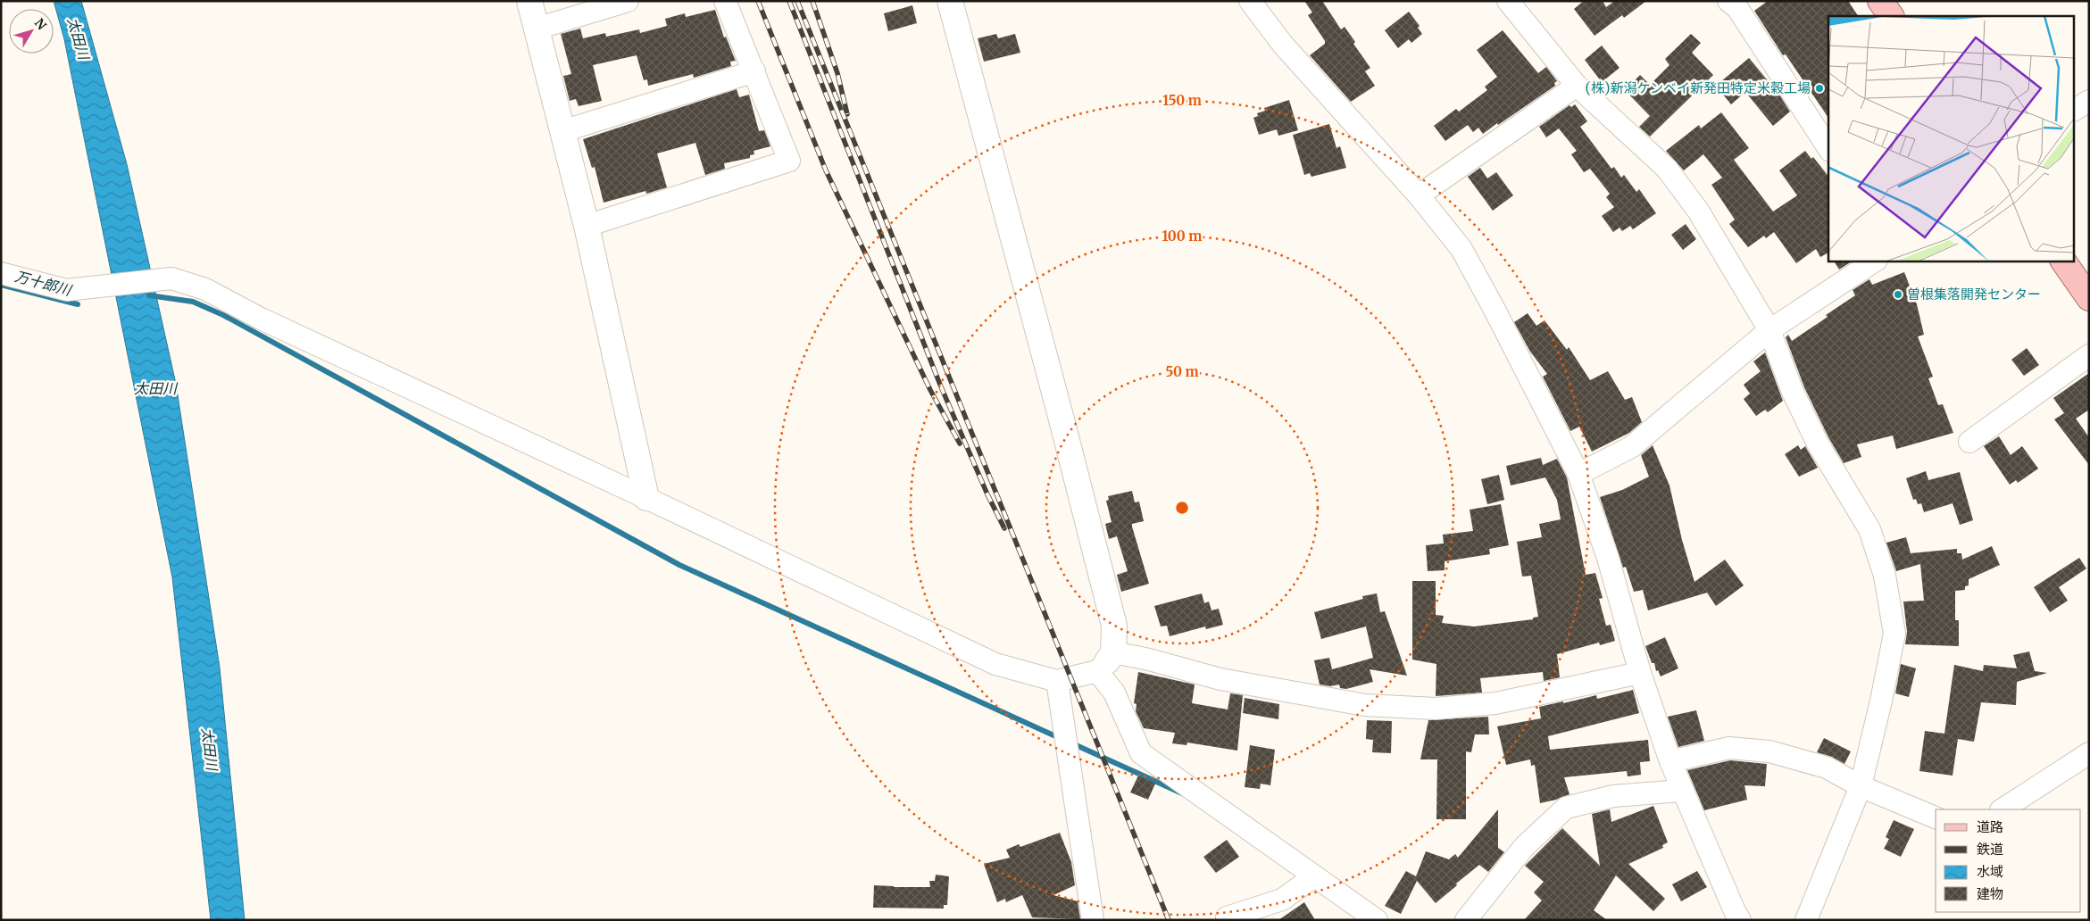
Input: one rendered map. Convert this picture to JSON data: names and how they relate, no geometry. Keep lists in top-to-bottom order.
{
  "water": ["太田川", "万十郎川"],
  "places": ["(株)新潟ケンベイ新発田特定米穀工場", "曽根集落開発センター"],
  "legend": [
    "道路",
    "鉄道",
    "水域",
    "建物"
  ],
  "north": "top right",
  "rings": ["150 m", "100 m", "50 m"]
}
